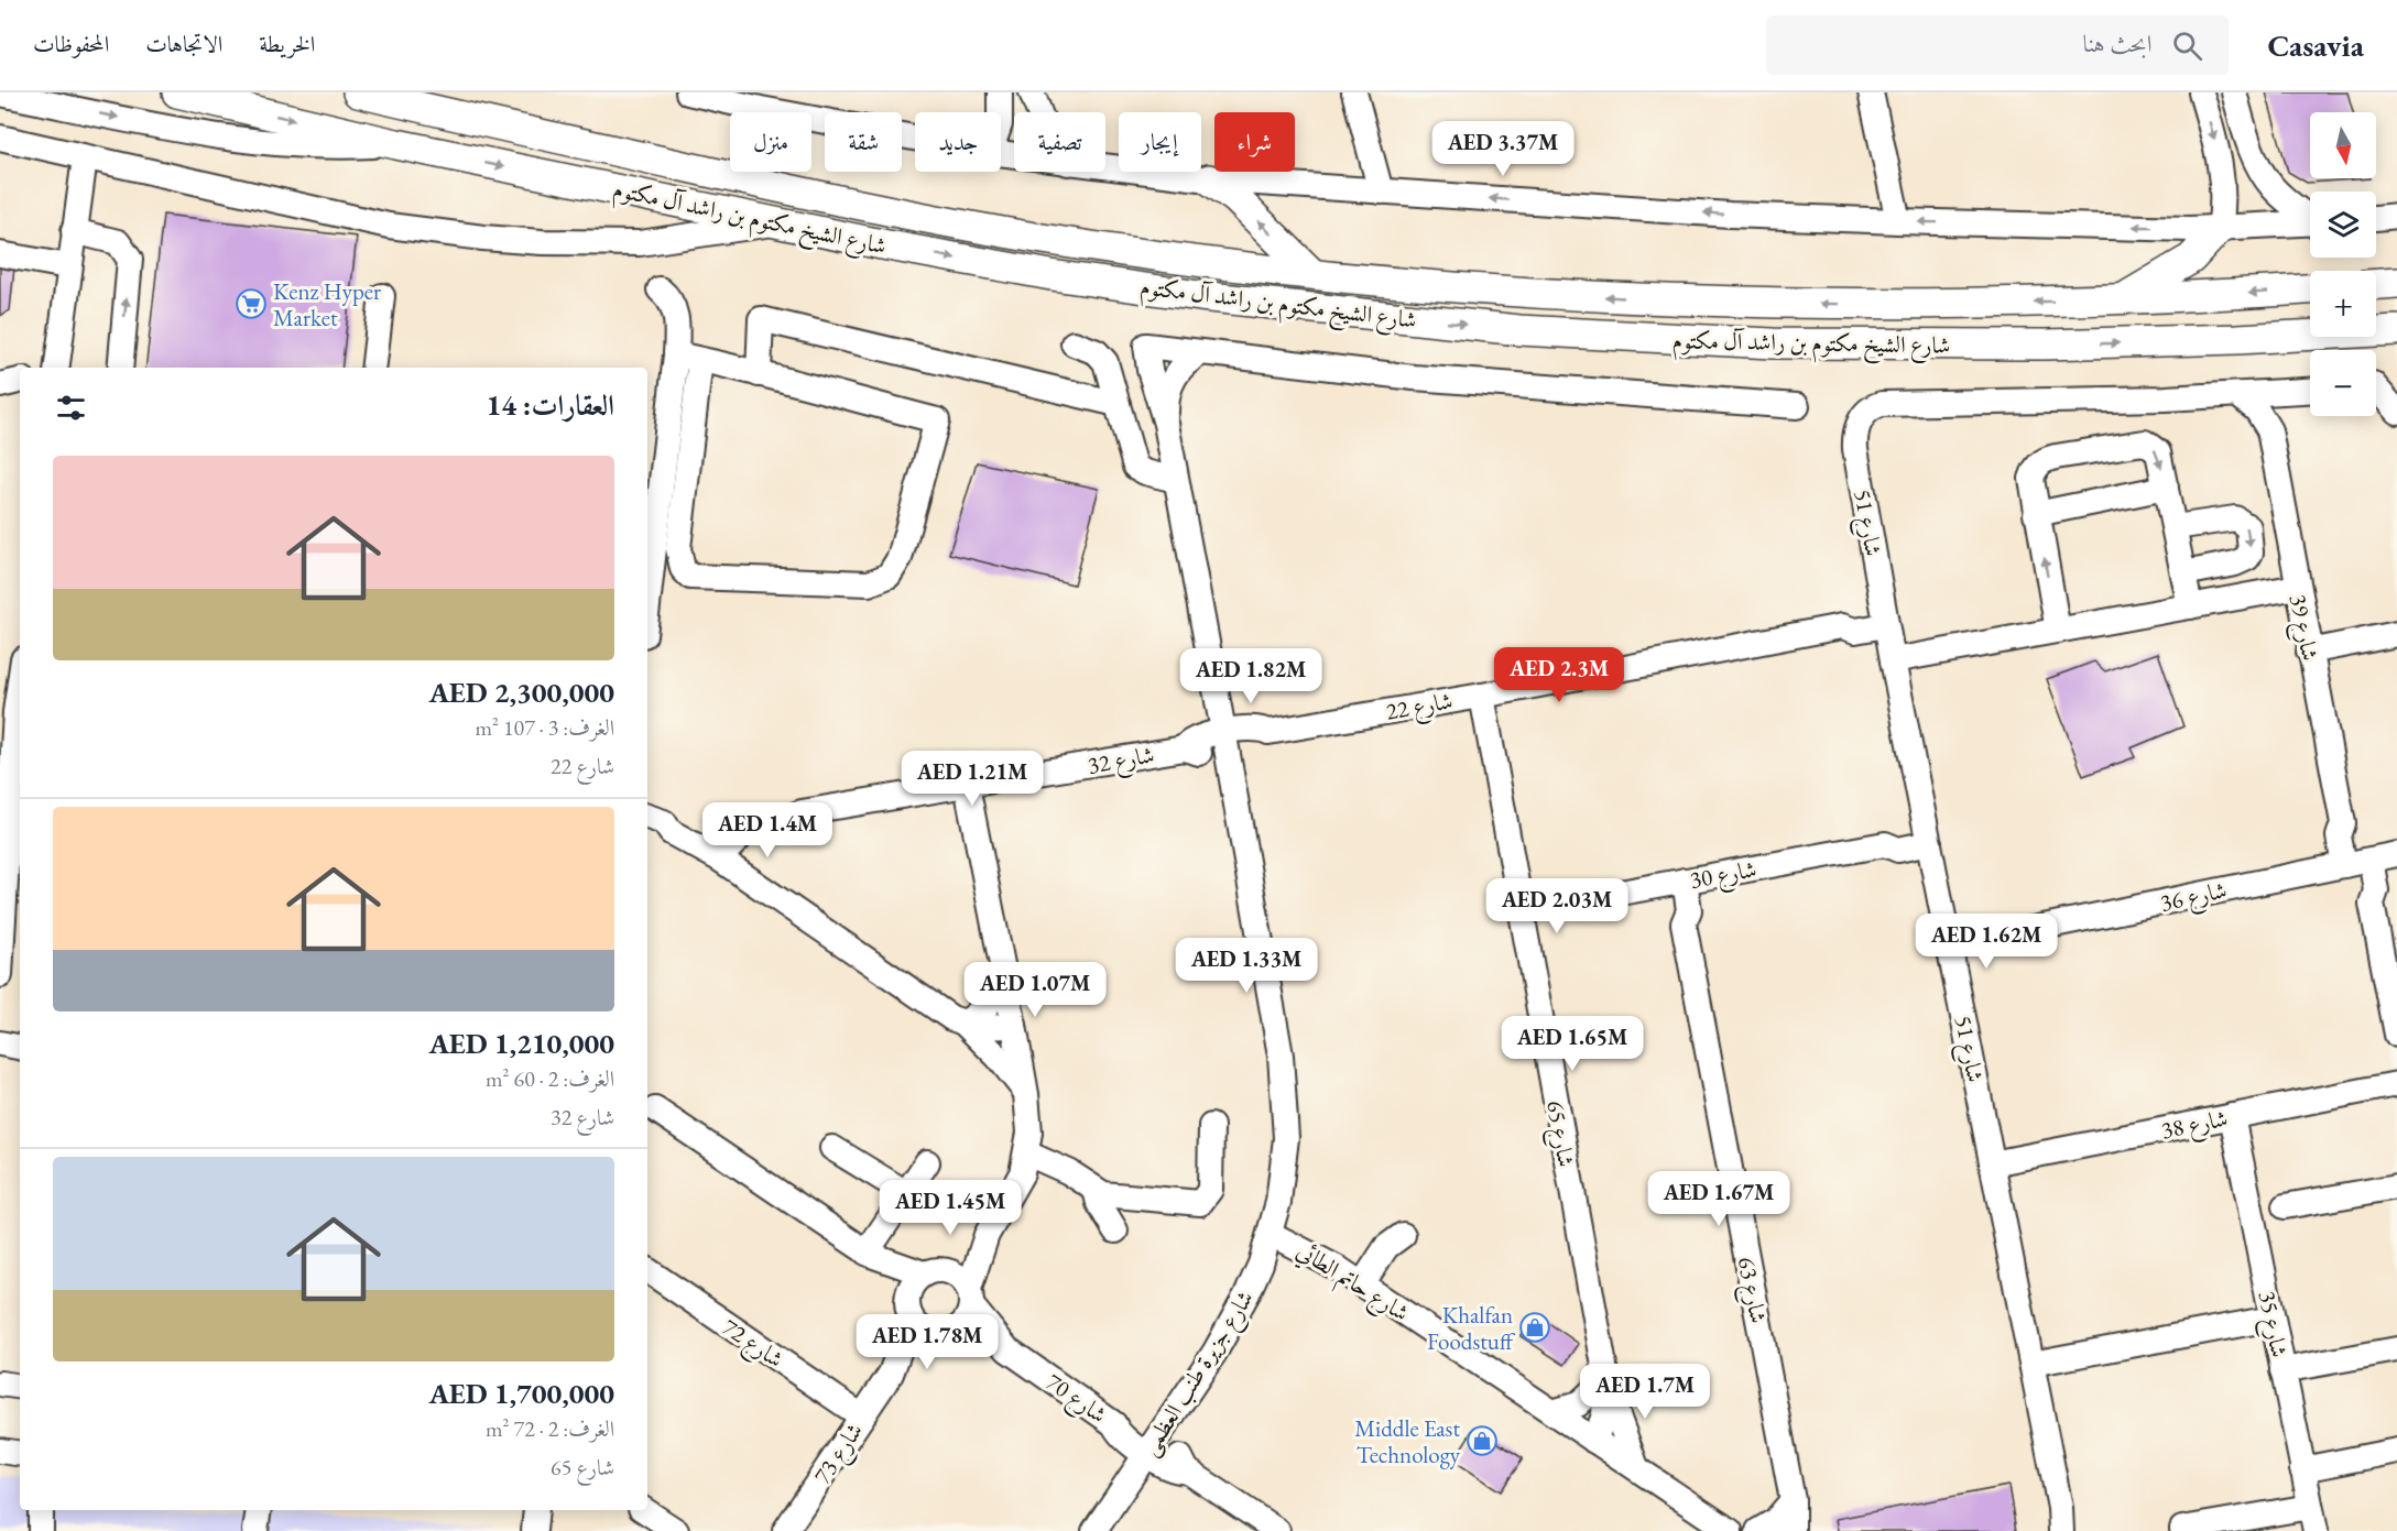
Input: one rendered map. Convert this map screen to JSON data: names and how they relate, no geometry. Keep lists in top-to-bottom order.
{
  "streets": {
    "main road": ["شارع الشيخ مكتوم بن راشد آل مكتوم"],
    "street": [
      "شارع 51",
      "شارع 39",
      "شارع 22",
      "شارع 32",
      "شارع 30",
      "شارع 36",
      "شارع 38",
      "شارع 65",
      "شارع حاتم الطائي",
      "شارع 63",
      "شارع 35",
      "شارع 72",
      "شارع جزيرة طنب العظمى",
      "شارع 70",
      "شارع 73"
    ]
  },
  "crossings": [
    ["شارع 51", "شارع 39"],
    ["شارع 51", "شارع 22"],
    ["شارع 51", "شارع 30"],
    ["شارع 51", "شارع 36"],
    ["شارع 51", "شارع 38"],
    ["شارع 39", "شارع 36"],
    ["شارع 22", "شارع 32"],
    ["شارع 22", "شارع 65"],
    ["شارع 22", "شارع جزيرة طنب العظمى"],
    ["شارع 32", "شارع جزيرة طنب العظمى"],
    ["شارع 30", "شارع 65"],
    ["شارع 30", "شارع 63"],
    ["شارع 38", "شارع 35"],
    ["شارع 65", "شارع حاتم الطائي"],
    ["شارع حاتم الطائي", "شارع جزيرة طنب العظمى"],
    ["شارع 72", "شارع 73"],
    ["شارع جزيرة طنب العظمى", "شارع 70"],
    ["شارع 70", "شارع 73"]
  ],
  "places": {
    "supermarket": ["Kenz Hyper Market"],
    "shop": ["Khalfan Foodstuff", "Middle East Technology"]
  },
  "north": "bottom",
  "page": {
    "header": "Casavia",
    "search": "ابحث هنا",
    "nav": ["الخريطة", "الاتجاهات", "المحفوظات"],
    "map_buttons": ["+", "−"],
    "chip": [
      "شراء",
      "إيجار",
      "تصفية",
      "جديد",
      "شقة",
      "منزل"
    ],
    "price": [
      "AED 3.37M",
      "AED 2.3M",
      "AED 1.82M",
      "AED 1.21M",
      "AED 1.4M",
      "AED 2.03M",
      "AED 1.62M",
      "AED 1.33M",
      "AED 1.07M",
      "AED 1.65M",
      "AED 1.67M",
      "AED 1.45M",
      "AED 1.78M",
      "AED 1.7M"
    ],
    "heading": "العقارات: 14",
    "list": [
      {
        "name": "AED 2,300,000",
        "note": "الغرف: 3 · 107 m² · شارع 22"
      },
      {
        "name": "AED 1,210,000",
        "note": "الغرف: 2 · 60 m² · شارع 32"
      },
      {
        "name": "AED 1,700,000",
        "note": "الغرف: 2 · 72 m² · شارع 65"
      }
    ]
  }
}
